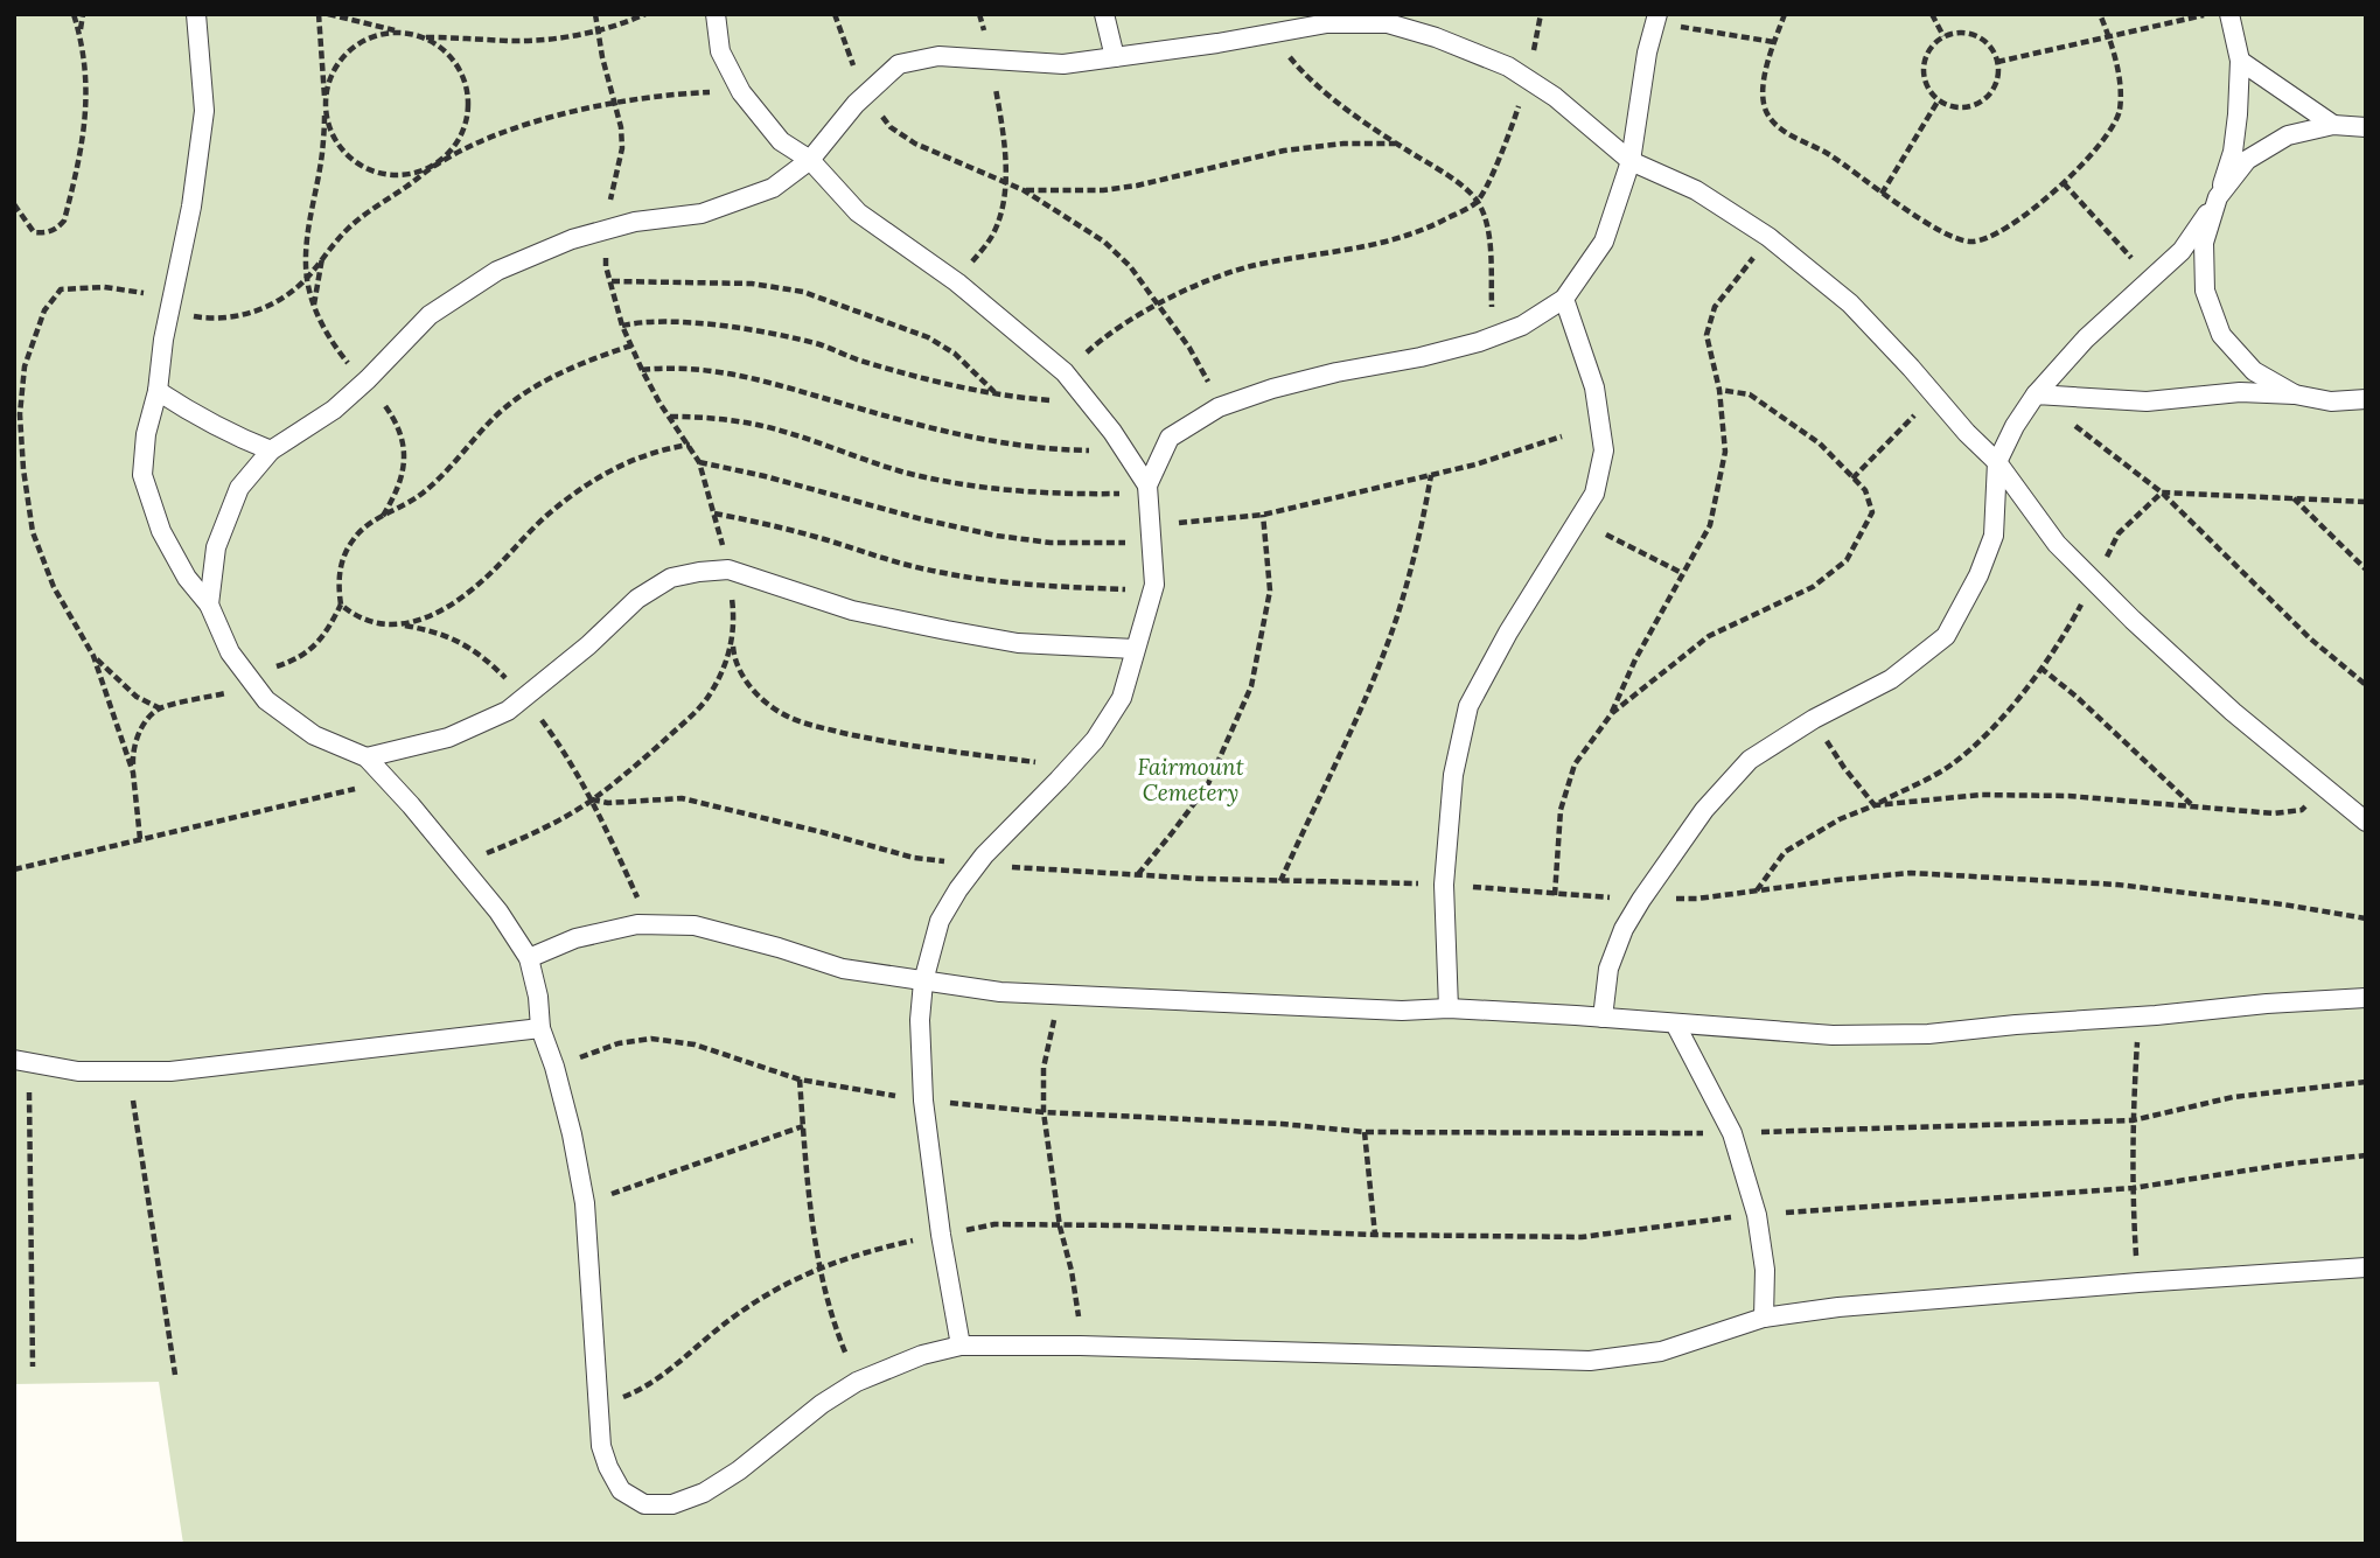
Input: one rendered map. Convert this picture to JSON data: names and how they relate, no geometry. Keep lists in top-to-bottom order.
{
  "parks": ["Fairmount Cemetery"]
}
